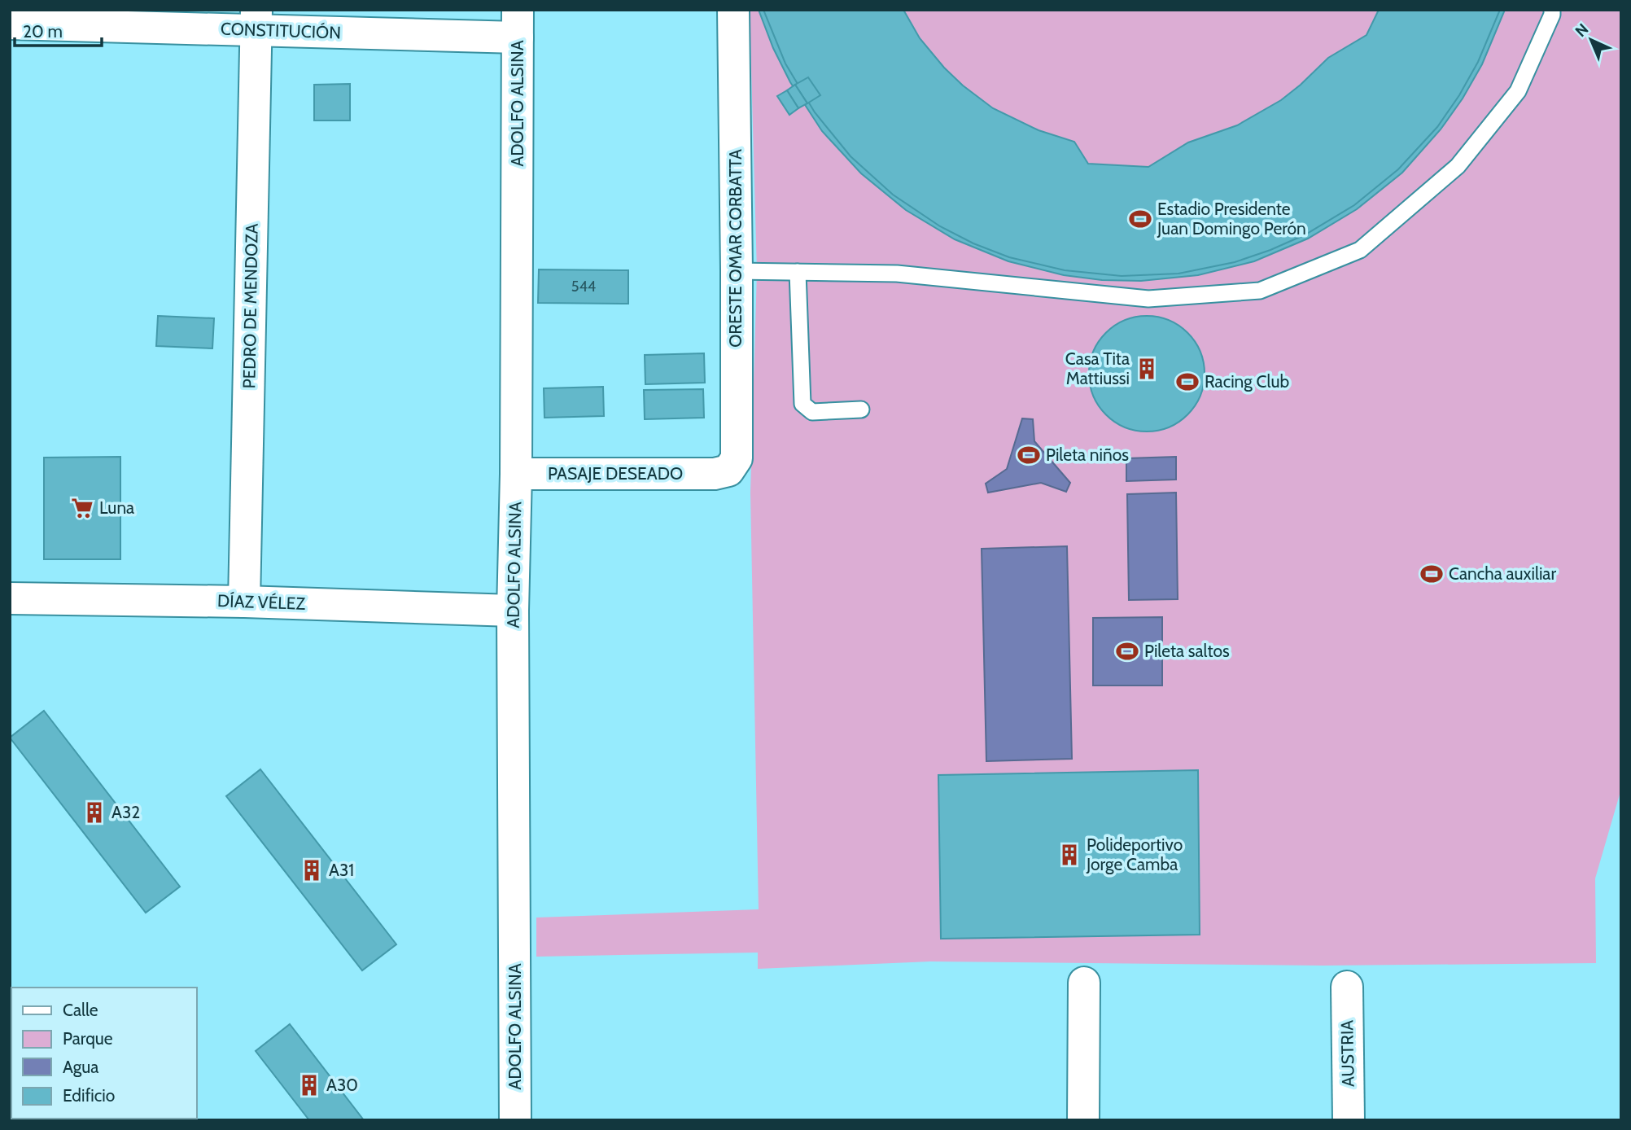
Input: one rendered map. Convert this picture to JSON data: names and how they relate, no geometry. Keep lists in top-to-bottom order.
{
  "streets": {
    "street": [
      "CONSTITUCIÓN",
      "ADOLFO ALSINA",
      "ORESTE OMAR CORBATTA",
      "PEDRO DE MENDOZA",
      "PASAJE DESEADO",
      "DÍAZ VÉLEZ",
      "AUSTRIA"
    ]
  },
  "crossings": [
    ["CONSTITUCIÓN", "ADOLFO ALSINA"],
    ["CONSTITUCIÓN", "PEDRO DE MENDOZA"],
    ["ADOLFO ALSINA", "PASAJE DESEADO"],
    ["ADOLFO ALSINA", "DÍAZ VÉLEZ"],
    ["ORESTE OMAR CORBATTA", "PASAJE DESEADO"],
    ["PEDRO DE MENDOZA", "DÍAZ VÉLEZ"]
  ],
  "places": {
    "sports": [
      "Estadio Presidente Juan Domingo Perón",
      "Racing Club",
      "Pileta niños",
      "Cancha auxiliar",
      "Pileta saltos"
    ],
    "building": [
      "Casa Tita Mattiussi",
      "A32",
      "Polideportivo Jorge Camba",
      "A31",
      "A30"
    ],
    "supermarket": ["Luna"]
  },
  "house_numbers": ["544"],
  "legend": [
    "Calle",
    "Parque",
    "Agua",
    "Edificio"
  ],
  "scale_bar": "20 m",
  "north": "top left"
}
